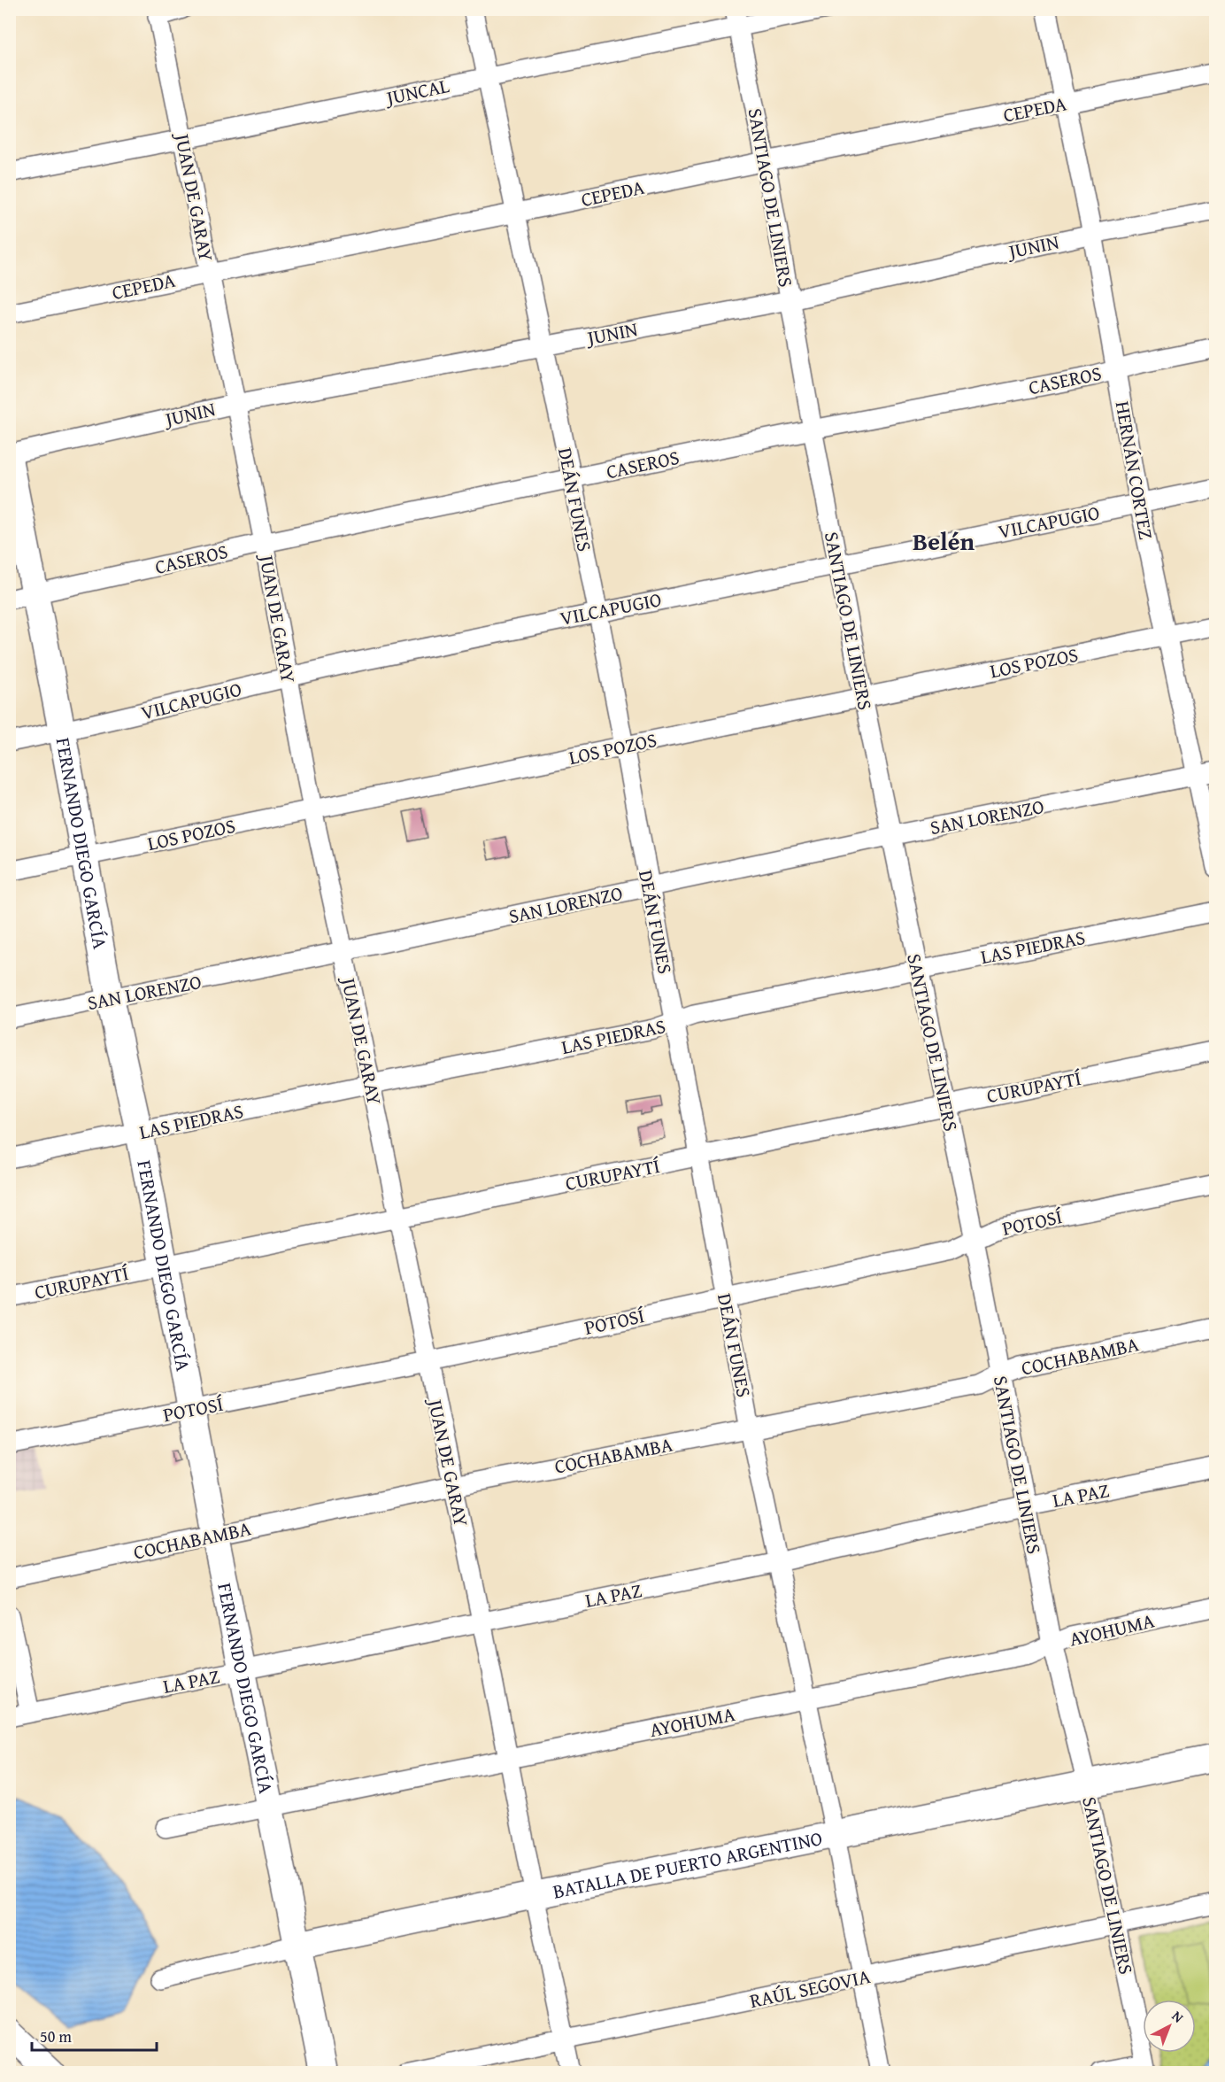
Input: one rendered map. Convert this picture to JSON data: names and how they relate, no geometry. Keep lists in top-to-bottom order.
{
  "streets": {
    "main road": ["FERNANDO DIEGO GARCÍA", "BATALLA DE PUERTO ARGENTINO"],
    "street": [
      "JUNCAL",
      "CEPEDA",
      "JUAN DE GARAY",
      "SANTIAGO DE LINIERS",
      "JUNIN",
      "CASEROS",
      "HERNÁN CORTEZ",
      "DEÁN FUNES",
      "VILCAPUGIO",
      "LOS POZOS",
      "SAN LORENZO",
      "LAS PIEDRAS",
      "CURUPAYTÍ",
      "POTOSÍ",
      "COCHABAMBA",
      "LA PAZ",
      "AYOHUMA",
      "RAÚL SEGOVIA"
    ]
  },
  "crossings": [
    ["JUNCAL", "JUAN DE GARAY"],
    ["JUNCAL", "SANTIAGO DE LINIERS"],
    ["JUNCAL", "DEÁN FUNES"],
    ["CEPEDA", "JUAN DE GARAY"],
    ["CEPEDA", "SANTIAGO DE LINIERS"],
    ["CEPEDA", "HERNÁN CORTEZ"],
    ["CEPEDA", "DEÁN FUNES"],
    ["JUAN DE GARAY", "JUNIN"],
    ["JUAN DE GARAY", "CASEROS"],
    ["JUAN DE GARAY", "VILCAPUGIO"],
    ["JUAN DE GARAY", "LOS POZOS"],
    ["JUAN DE GARAY", "SAN LORENZO"],
    ["JUAN DE GARAY", "LAS PIEDRAS"],
    ["JUAN DE GARAY", "CURUPAYTÍ"],
    ["JUAN DE GARAY", "POTOSÍ"],
    ["JUAN DE GARAY", "COCHABAMBA"],
    ["JUAN DE GARAY", "LA PAZ"],
    ["JUAN DE GARAY", "AYOHUMA"],
    ["JUAN DE GARAY", "BATALLA DE PUERTO ARGENTINO"],
    ["JUAN DE GARAY", "RAÚL SEGOVIA"],
    ["SANTIAGO DE LINIERS", "JUNIN"],
    ["SANTIAGO DE LINIERS", "CASEROS"],
    ["SANTIAGO DE LINIERS", "VILCAPUGIO"],
    ["SANTIAGO DE LINIERS", "LOS POZOS"],
    ["SANTIAGO DE LINIERS", "SAN LORENZO"],
    ["SANTIAGO DE LINIERS", "LAS PIEDRAS"],
    ["SANTIAGO DE LINIERS", "CURUPAYTÍ"],
    ["SANTIAGO DE LINIERS", "POTOSÍ"],
    ["SANTIAGO DE LINIERS", "COCHABAMBA"],
    ["SANTIAGO DE LINIERS", "LA PAZ"],
    ["SANTIAGO DE LINIERS", "AYOHUMA"],
    ["SANTIAGO DE LINIERS", "BATALLA DE PUERTO ARGENTINO"],
    ["SANTIAGO DE LINIERS", "RAÚL SEGOVIA"],
    ["JUNIN", "HERNÁN CORTEZ"],
    ["JUNIN", "DEÁN FUNES"],
    ["CASEROS", "HERNÁN CORTEZ"],
    ["CASEROS", "DEÁN FUNES"],
    ["CASEROS", "FERNANDO DIEGO GARCÍA"],
    ["HERNÁN CORTEZ", "VILCAPUGIO"],
    ["HERNÁN CORTEZ", "LOS POZOS"],
    ["HERNÁN CORTEZ", "SAN LORENZO"],
    ["DEÁN FUNES", "VILCAPUGIO"],
    ["DEÁN FUNES", "LOS POZOS"],
    ["DEÁN FUNES", "SAN LORENZO"],
    ["DEÁN FUNES", "LAS PIEDRAS"],
    ["DEÁN FUNES", "CURUPAYTÍ"],
    ["DEÁN FUNES", "POTOSÍ"],
    ["DEÁN FUNES", "COCHABAMBA"],
    ["DEÁN FUNES", "LA PAZ"],
    ["DEÁN FUNES", "AYOHUMA"],
    ["DEÁN FUNES", "BATALLA DE PUERTO ARGENTINO"],
    ["DEÁN FUNES", "RAÚL SEGOVIA"],
    ["VILCAPUGIO", "FERNANDO DIEGO GARCÍA"],
    ["LOS POZOS", "FERNANDO DIEGO GARCÍA"],
    ["SAN LORENZO", "FERNANDO DIEGO GARCÍA"],
    ["FERNANDO DIEGO GARCÍA", "LAS PIEDRAS"],
    ["FERNANDO DIEGO GARCÍA", "CURUPAYTÍ"],
    ["FERNANDO DIEGO GARCÍA", "POTOSÍ"],
    ["FERNANDO DIEGO GARCÍA", "COCHABAMBA"],
    ["FERNANDO DIEGO GARCÍA", "LA PAZ"],
    ["FERNANDO DIEGO GARCÍA", "AYOHUMA"],
    ["FERNANDO DIEGO GARCÍA", "BATALLA DE PUERTO ARGENTINO"]
  ],
  "districts": ["Belén"],
  "scale_bar": "50 m",
  "north": "top right"
}
